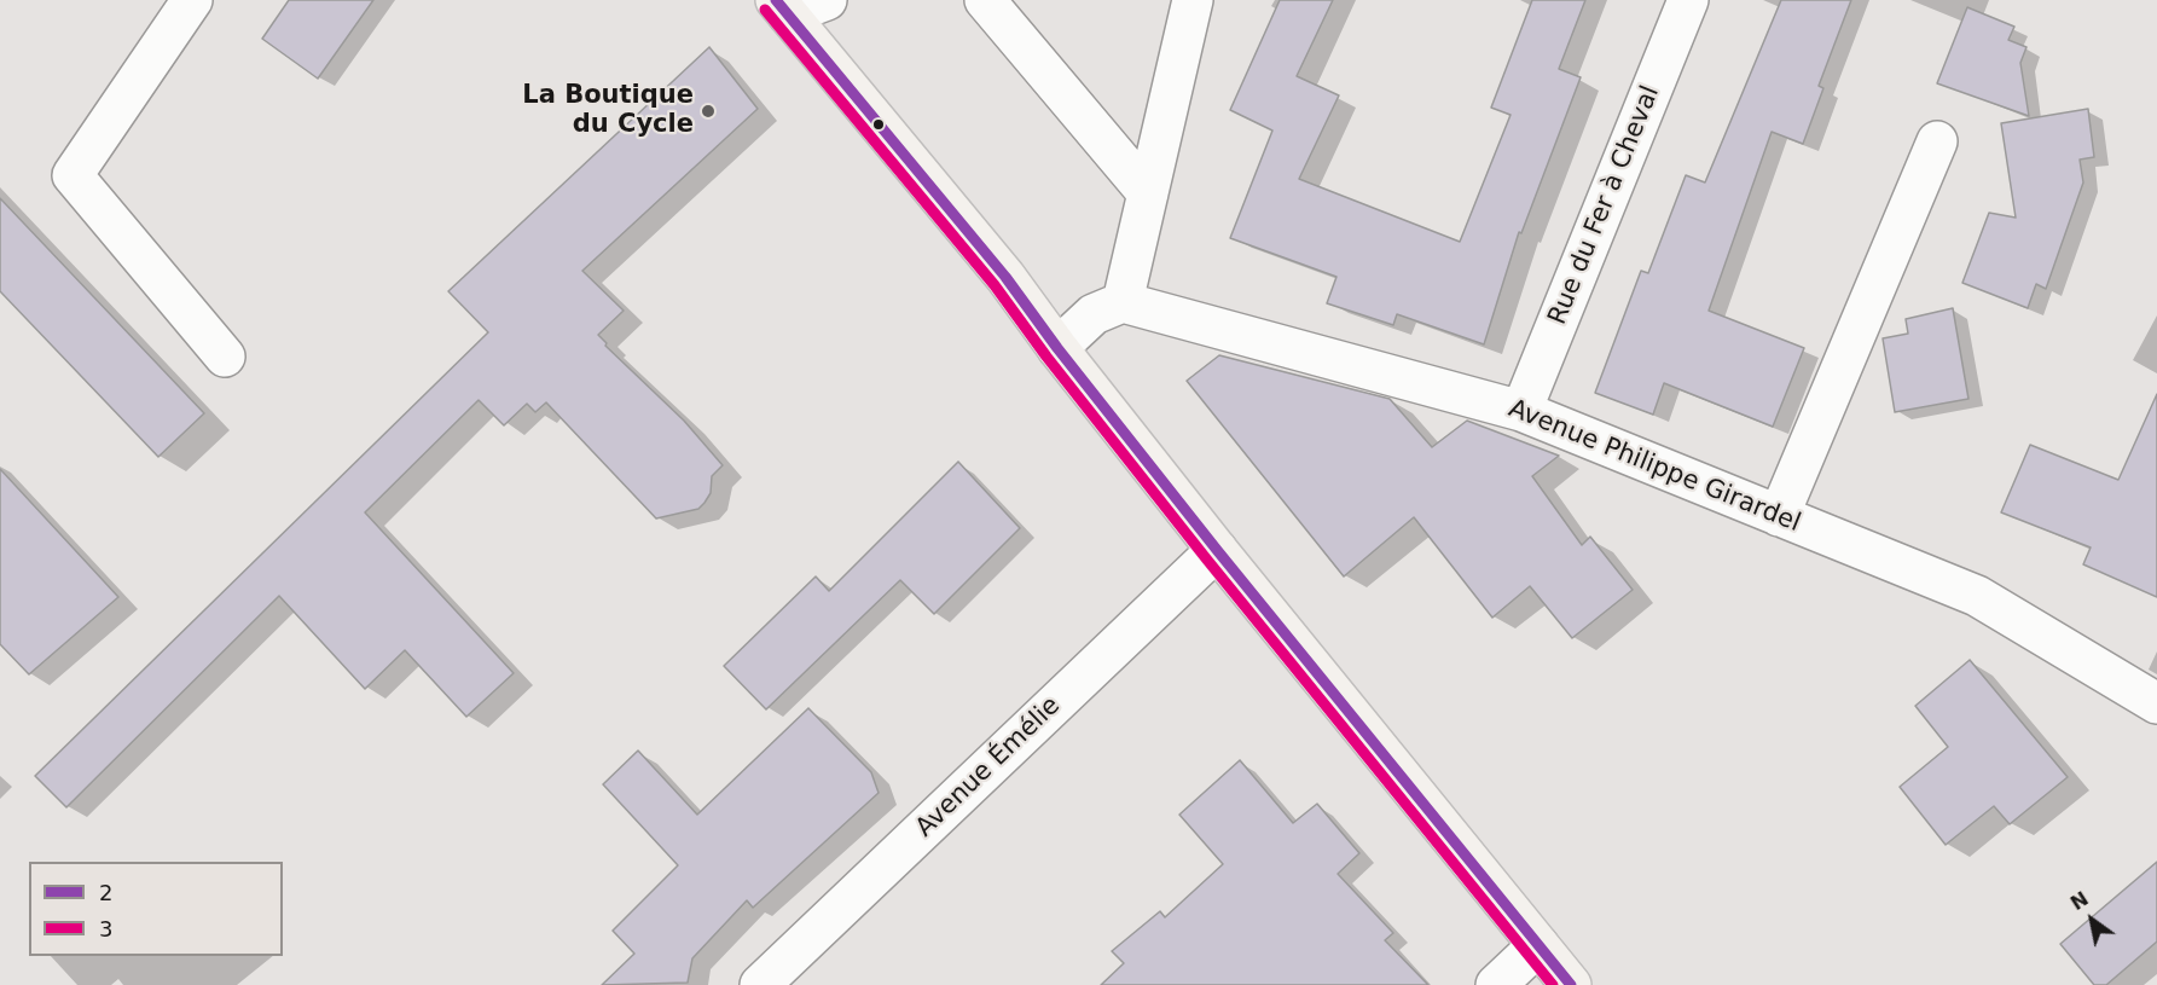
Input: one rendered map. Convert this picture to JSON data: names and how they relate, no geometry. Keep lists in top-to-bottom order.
{
  "streets": {
    "street": ["Rue du Fer à Cheval", "Avenue Philippe Girardel", "Avenue Émélie"]
  },
  "crossings": [
    ["Rue du Fer à Cheval", "Avenue Philippe Girardel"]
  ],
  "places": ["La Boutique du Cycle"],
  "lines": ["transit line 2", "transit line 3"],
  "legend": ["2", "3"],
  "north": "top left"
}
